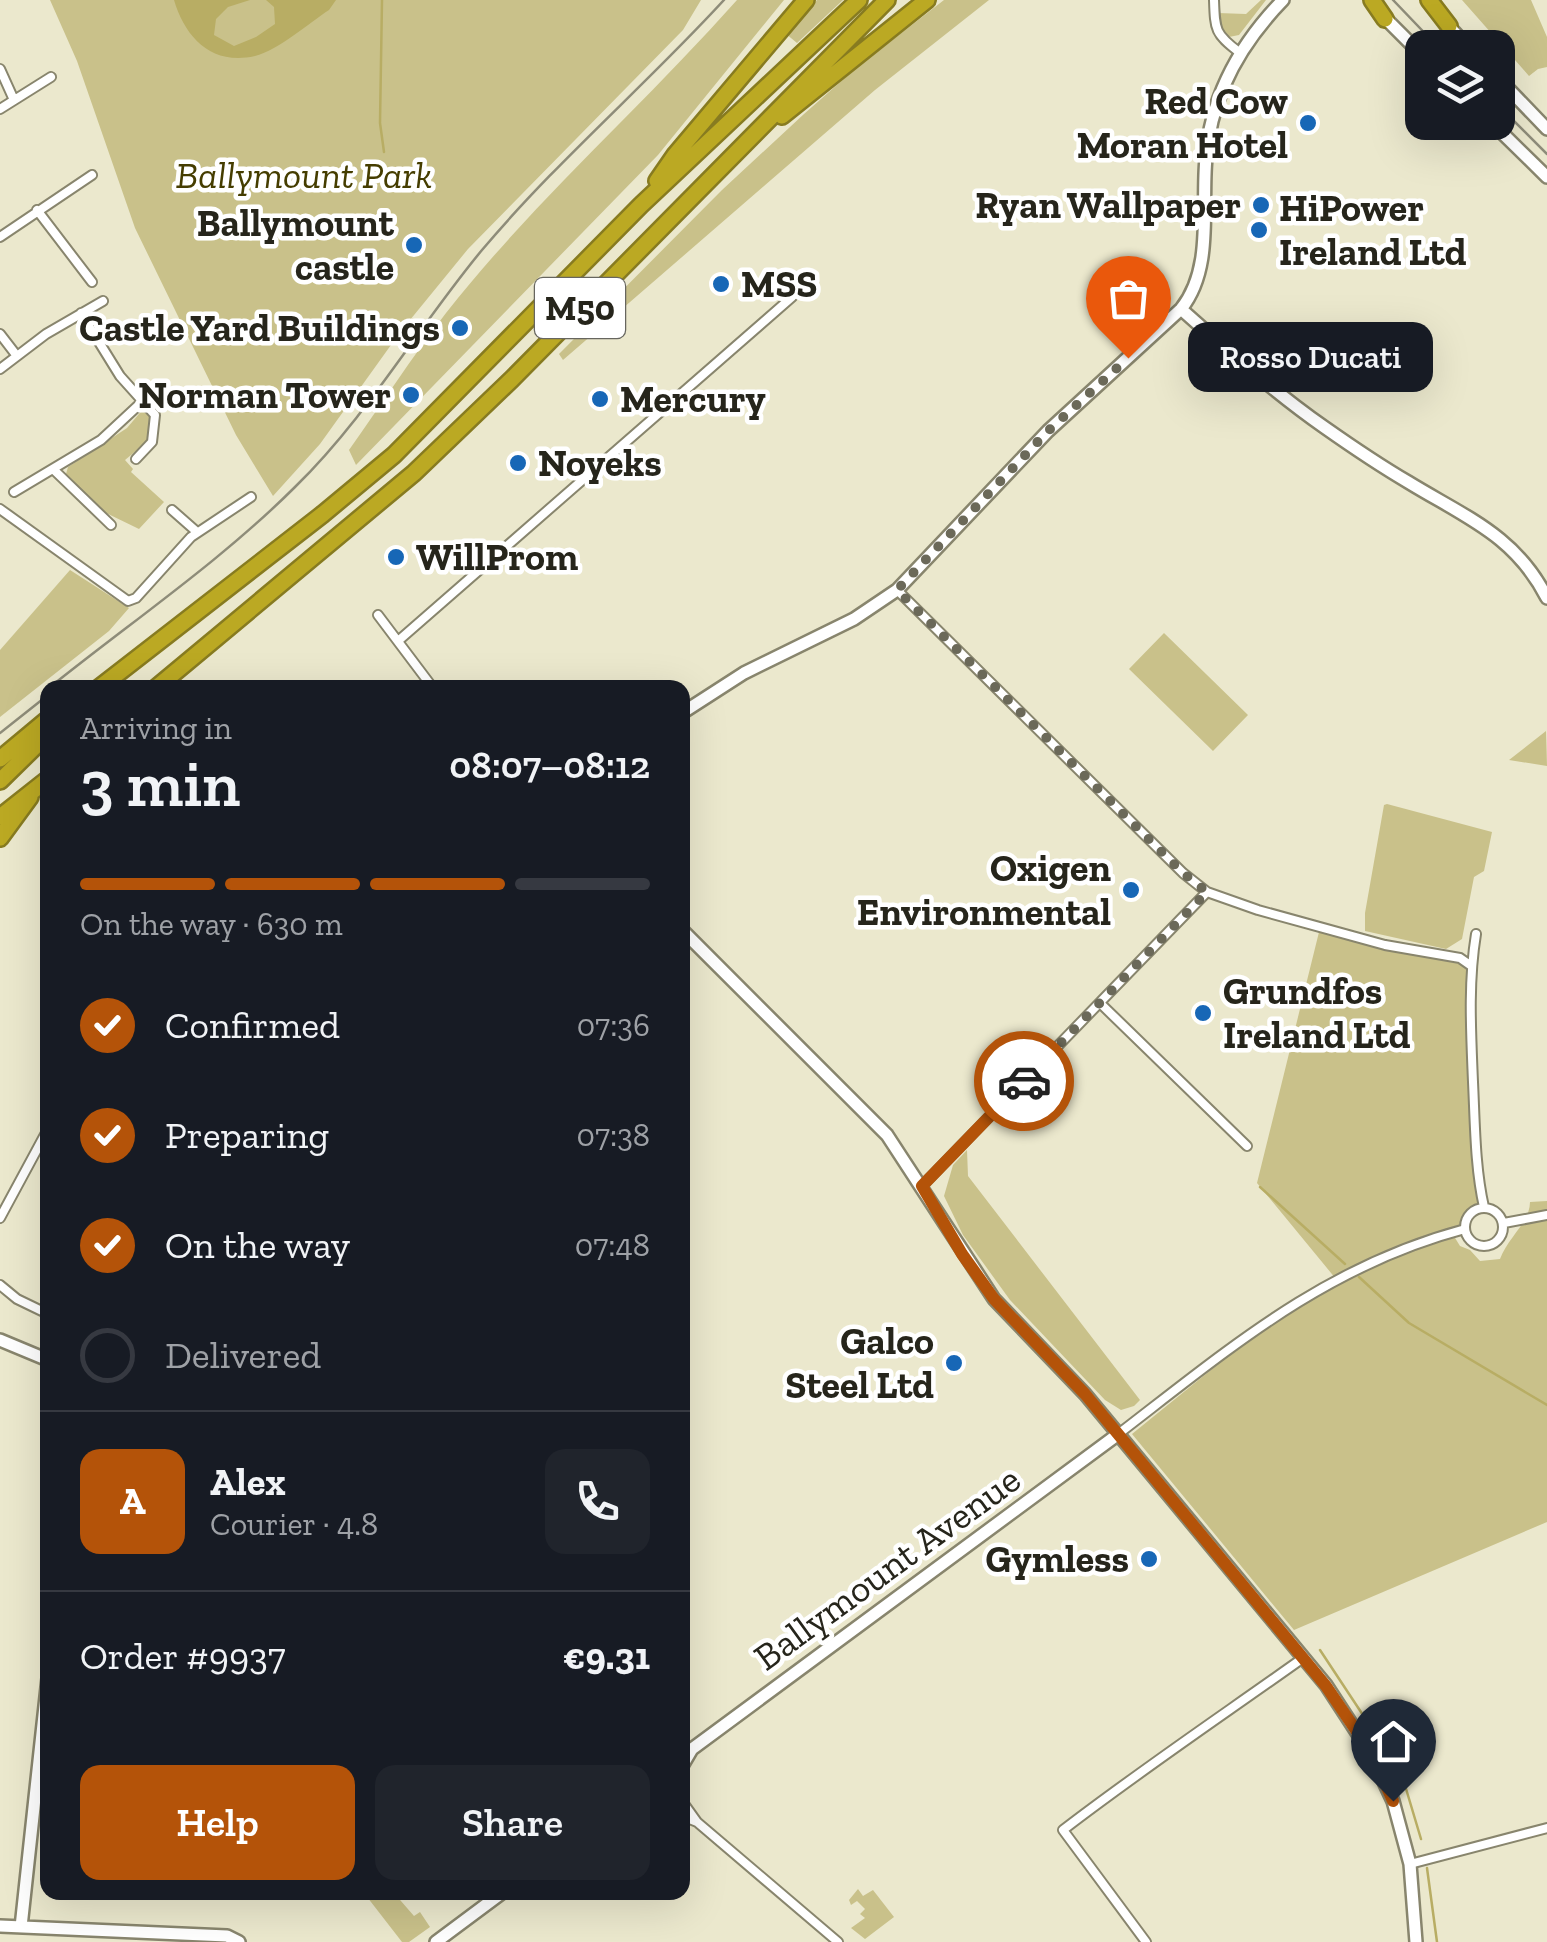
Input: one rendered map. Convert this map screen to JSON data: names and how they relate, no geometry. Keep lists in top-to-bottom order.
{
  "streets": {
    "highway": ["M50"],
    "street": ["Ballymount Avenue"]
  },
  "parks": ["Ballymount Park"],
  "places": [
    "Red Cow Moran Hotel",
    "Ryan Wallpaper",
    "HiPower Ireland Ltd",
    "Ballymount castle",
    "MSS",
    "Castle Yard Buildings",
    "Rosso Ducati",
    "Norman Tower",
    "Mercury",
    "Noyeks",
    "WillProm",
    "Oxigen Environmental",
    "Grundfos Ireland Ltd",
    "Galco Steel Ltd",
    "Gymless"
  ],
  "page": {
    "bubble": "Rosso Ducati",
    "heading": ["3 min", "Arriving in", "08:07–08:12"],
    "panel": [
      "Alex",
      "Courier · 4.8",
      "Order #9937",
      "€9.31"
    ],
    "bar": "On the way · 630 m",
    "list": [
      ["Confirmed", "07:36"],
      ["Preparing", "07:38"],
      ["On the way", "07:48"],
      "Delivered"
    ],
    "round": "A",
    "buttons": ["Help", "Share"]
  }
}
